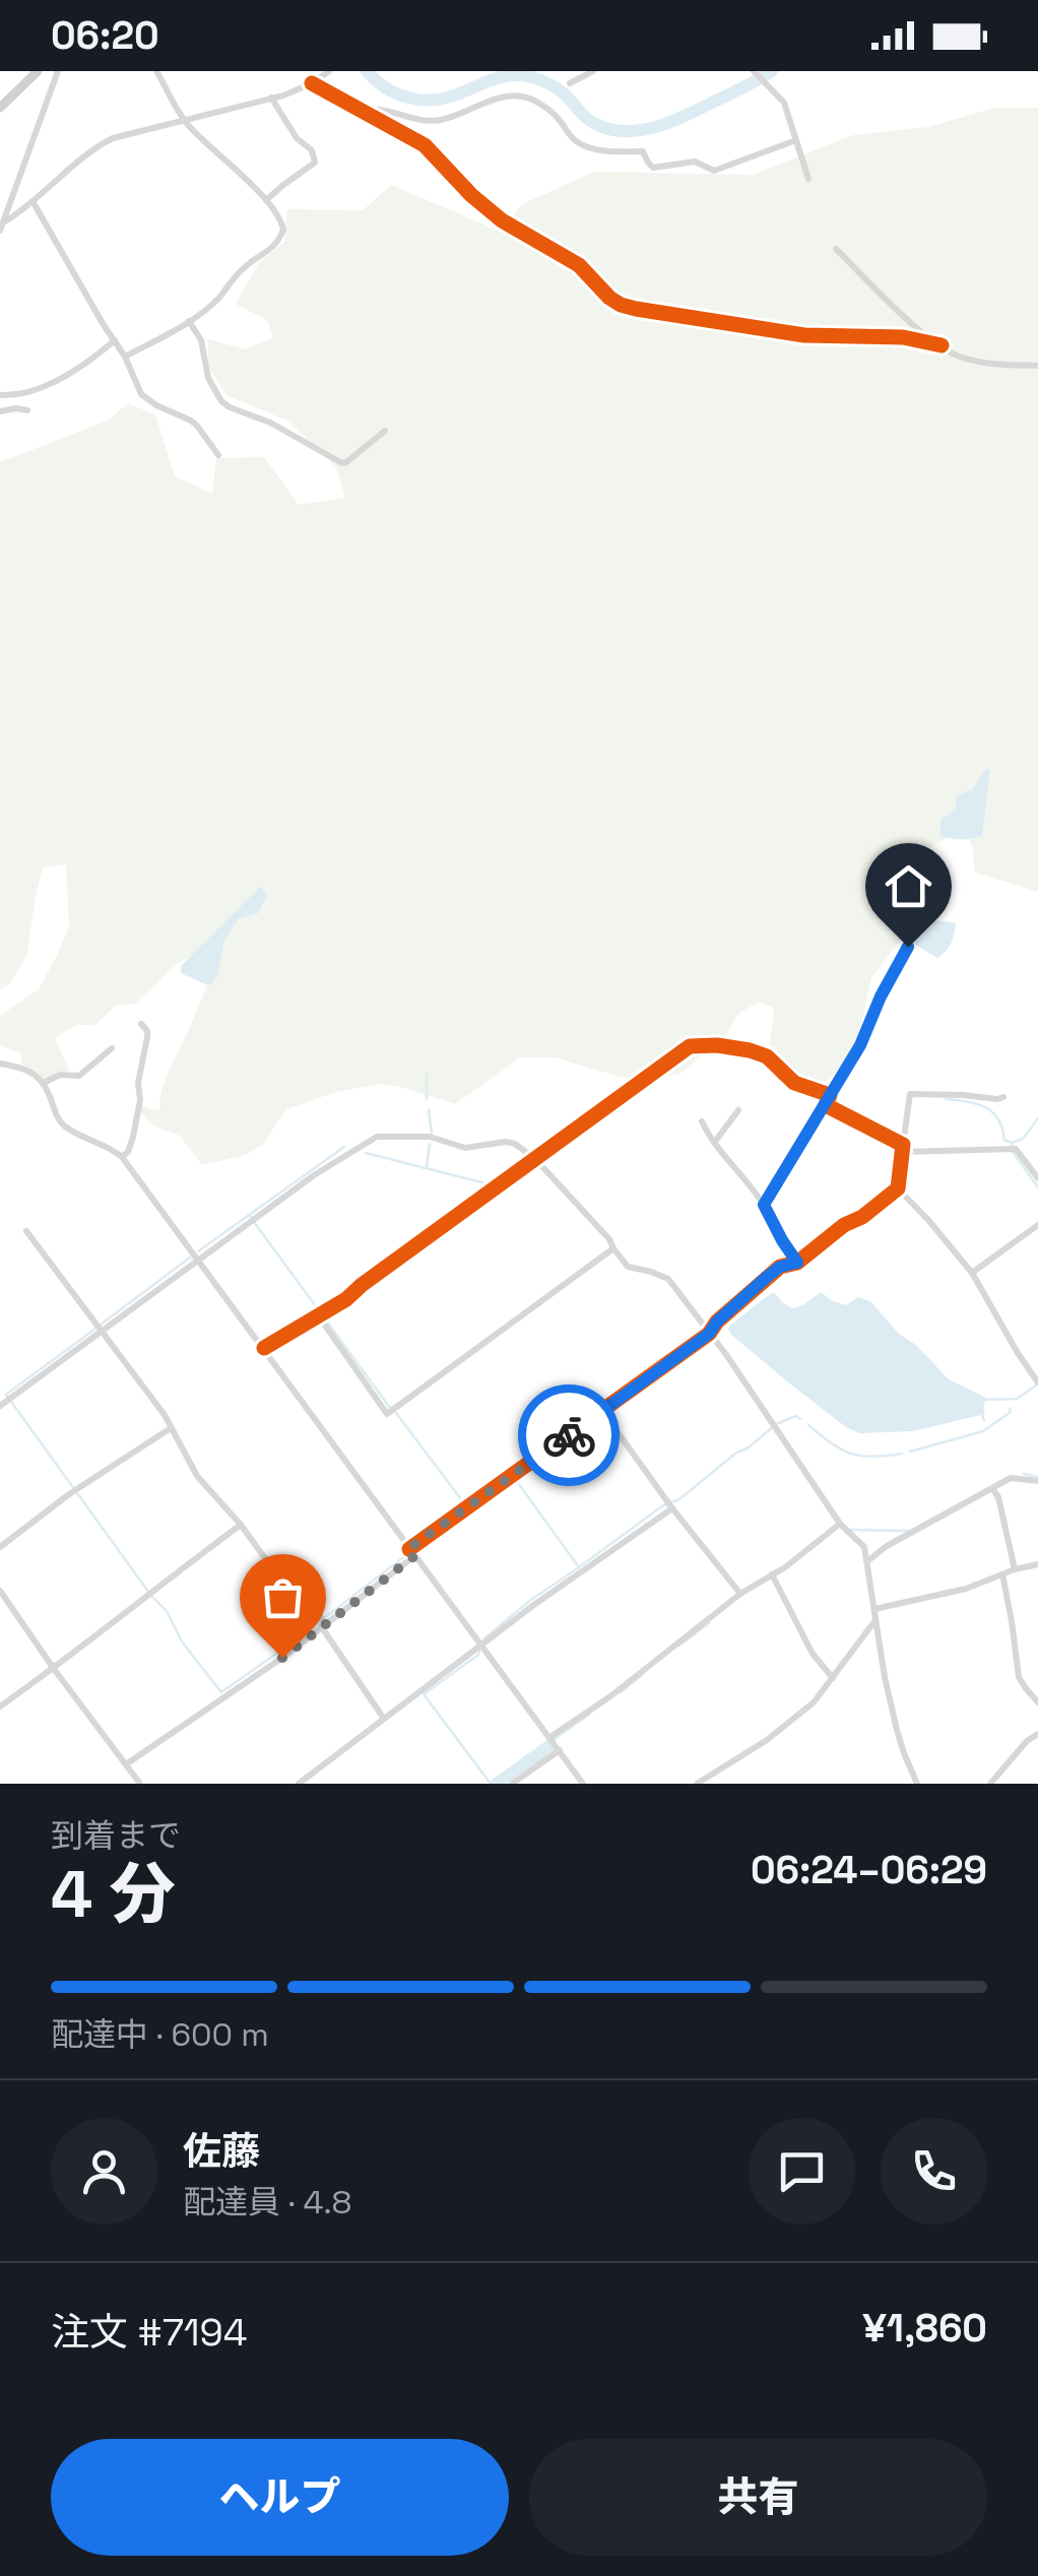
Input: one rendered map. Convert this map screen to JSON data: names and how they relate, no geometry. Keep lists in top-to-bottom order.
{
  "page": {
    "status": "06:20",
    "heading": ["4 分", "到着まで", "06:24–06:29"],
    "panel": [
      "佐藤",
      "配達員 · 4.8",
      "注文 #7194",
      "¥1,860"
    ],
    "bar": "配達中 · 600 m",
    "buttons": ["ヘルプ", "共有"]
  }
}
